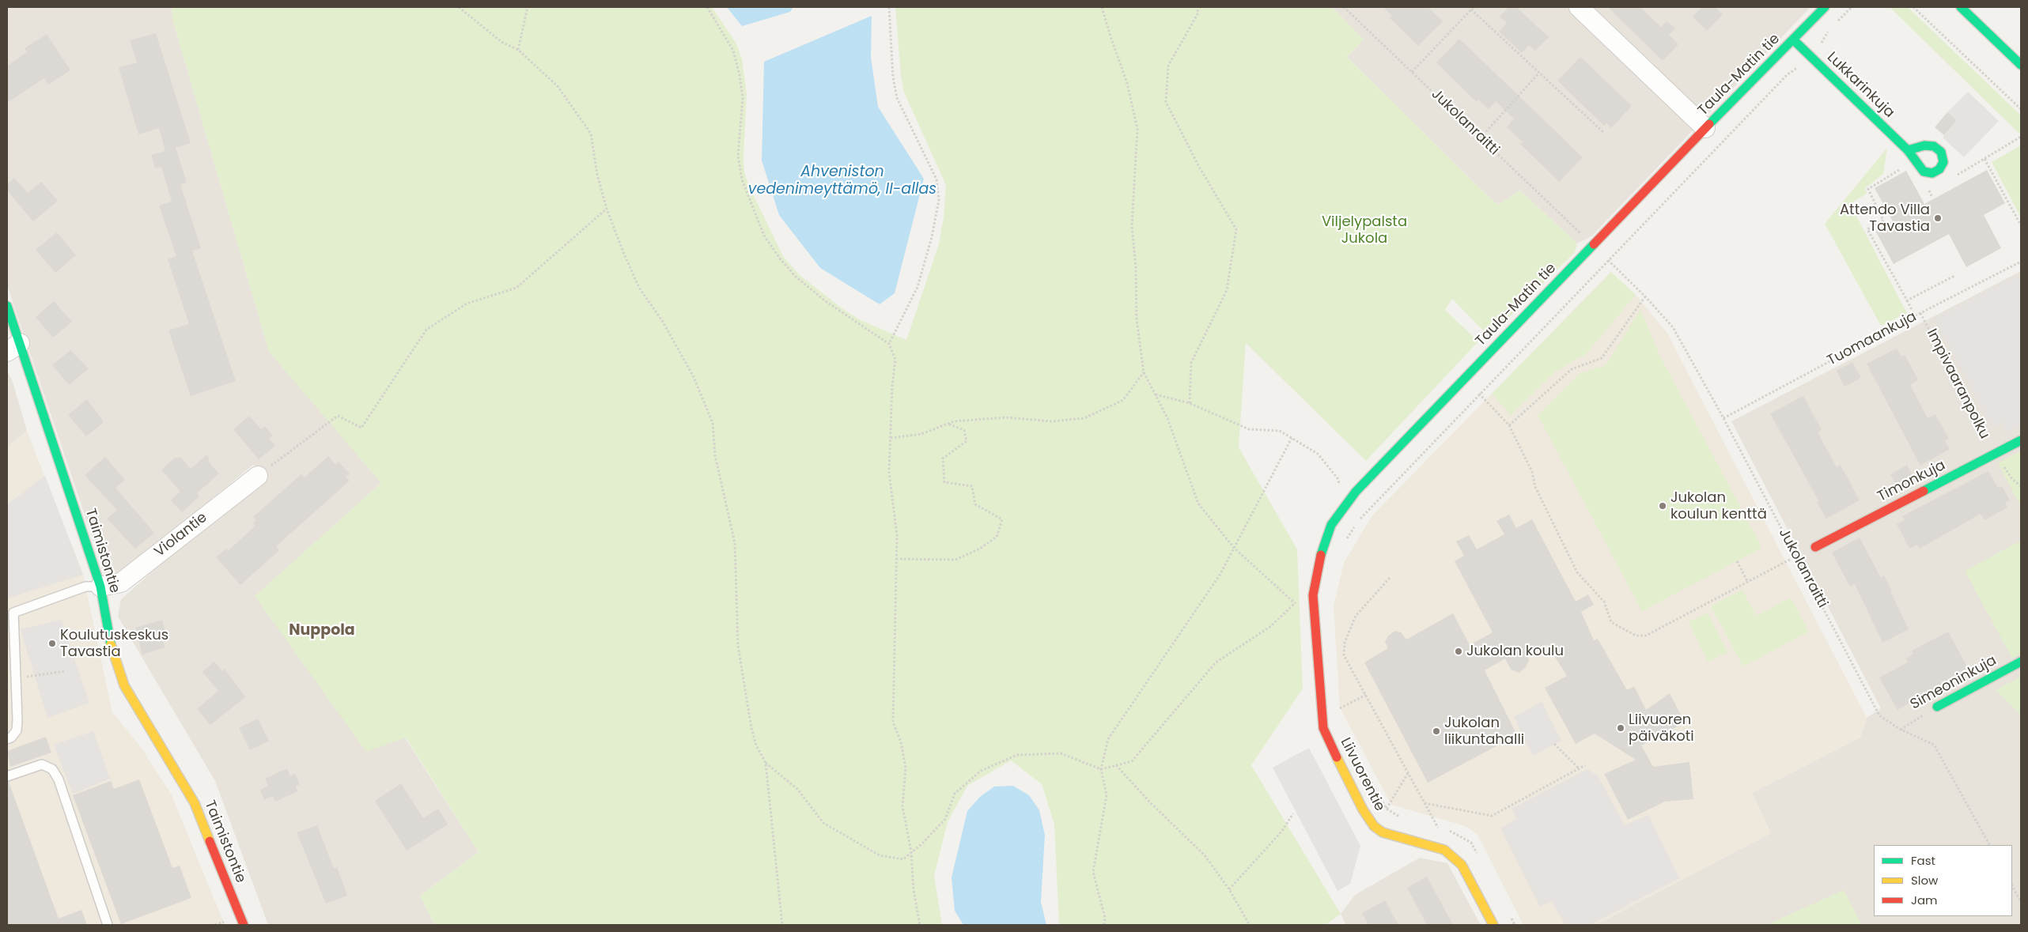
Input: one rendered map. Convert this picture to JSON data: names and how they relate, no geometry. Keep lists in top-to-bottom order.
{
  "streets": {
    "street": [
      "Taula-Matin tie",
      "Lukkarinkuja",
      "Timonkuja",
      "Violantie",
      "Taimistontie",
      "Simeoninkuja",
      "Liivuorentie"
    ],
    "path": ["Jukolanraitti", "Tuomaankuja", "Impivaaranpolku"]
  },
  "crossings": [
    ["Taula-Matin tie", "Lukkarinkuja"],
    ["Taula-Matin tie", "Liivuorentie"],
    ["Jukolanraitti", "Tuomaankuja"],
    ["Jukolanraitti", "Simeoninkuja"],
    ["Tuomaankuja", "Impivaaranpolku"],
    ["Impivaaranpolku", "Timonkuja"],
    ["Violantie", "Taimistontie"]
  ],
  "districts": ["Nuppola"],
  "water": ["Ahveniston vedenimeyttämö, II-allas"],
  "parks": ["Viljelypalsta Jukola"],
  "places": [
    "Attendo Villa Tavastia",
    "Jukolan koulun kenttä",
    "Koulutuskeskus Tavastia",
    "Jukolan koulu",
    "Liivuoren päiväkoti",
    "Jukolan liikuntahalli"
  ],
  "legend": ["Fast", "Slow", "Jam"]
}
